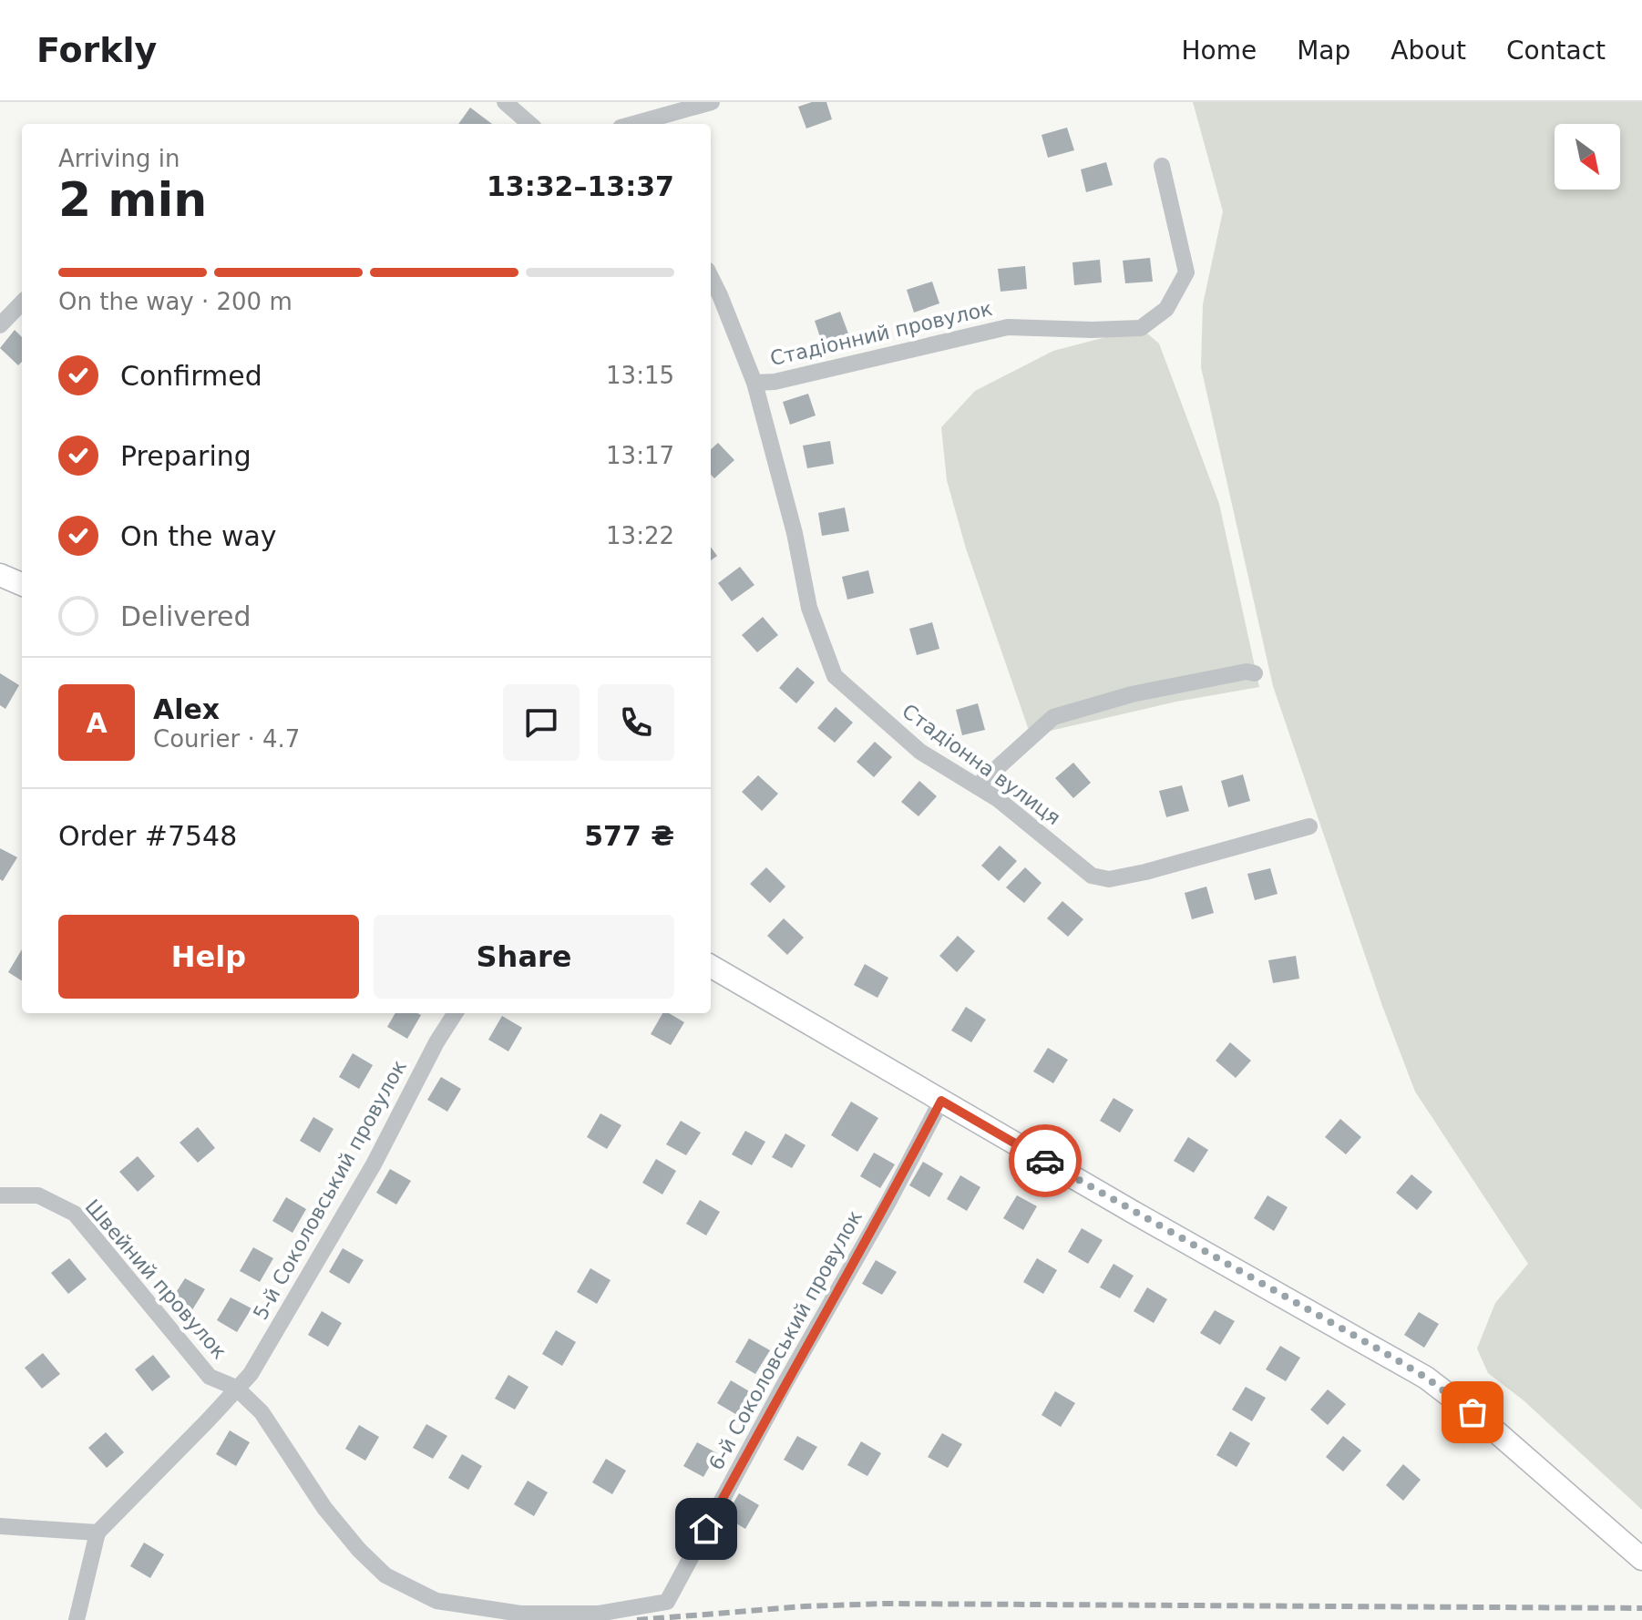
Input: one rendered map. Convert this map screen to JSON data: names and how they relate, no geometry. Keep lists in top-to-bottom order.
{
  "streets": {
    "street": [
      "Стадіонний провулок",
      "Стадіонна вулиця",
      "5-й Соколовський провулок",
      "Швейний провулок",
      "6-й Соколовський провулок"
    ]
  },
  "crossings": [
    ["Стадіонний провулок", "Стадіонна вулиця"],
    ["5-й Соколовський провулок", "Швейний провулок"],
    ["Швейний провулок", "6-й Соколовський провулок"]
  ],
  "north": "bottom right",
  "page": {
    "header": "Forkly",
    "nav": [
      "Home",
      "Map",
      "About",
      "Contact"
    ],
    "heading": ["2 min", "Arriving in", "13:32–13:37"],
    "panel": [
      "Alex",
      "Courier · 4.7",
      "Order #7548",
      "577 ₴"
    ],
    "bar": "On the way · 200 m",
    "list": [
      ["Confirmed", "13:15"],
      ["Preparing", "13:17"],
      ["On the way", "13:22"],
      "Delivered"
    ],
    "round": "A",
    "buttons": ["Help", "Share"]
  }
}
